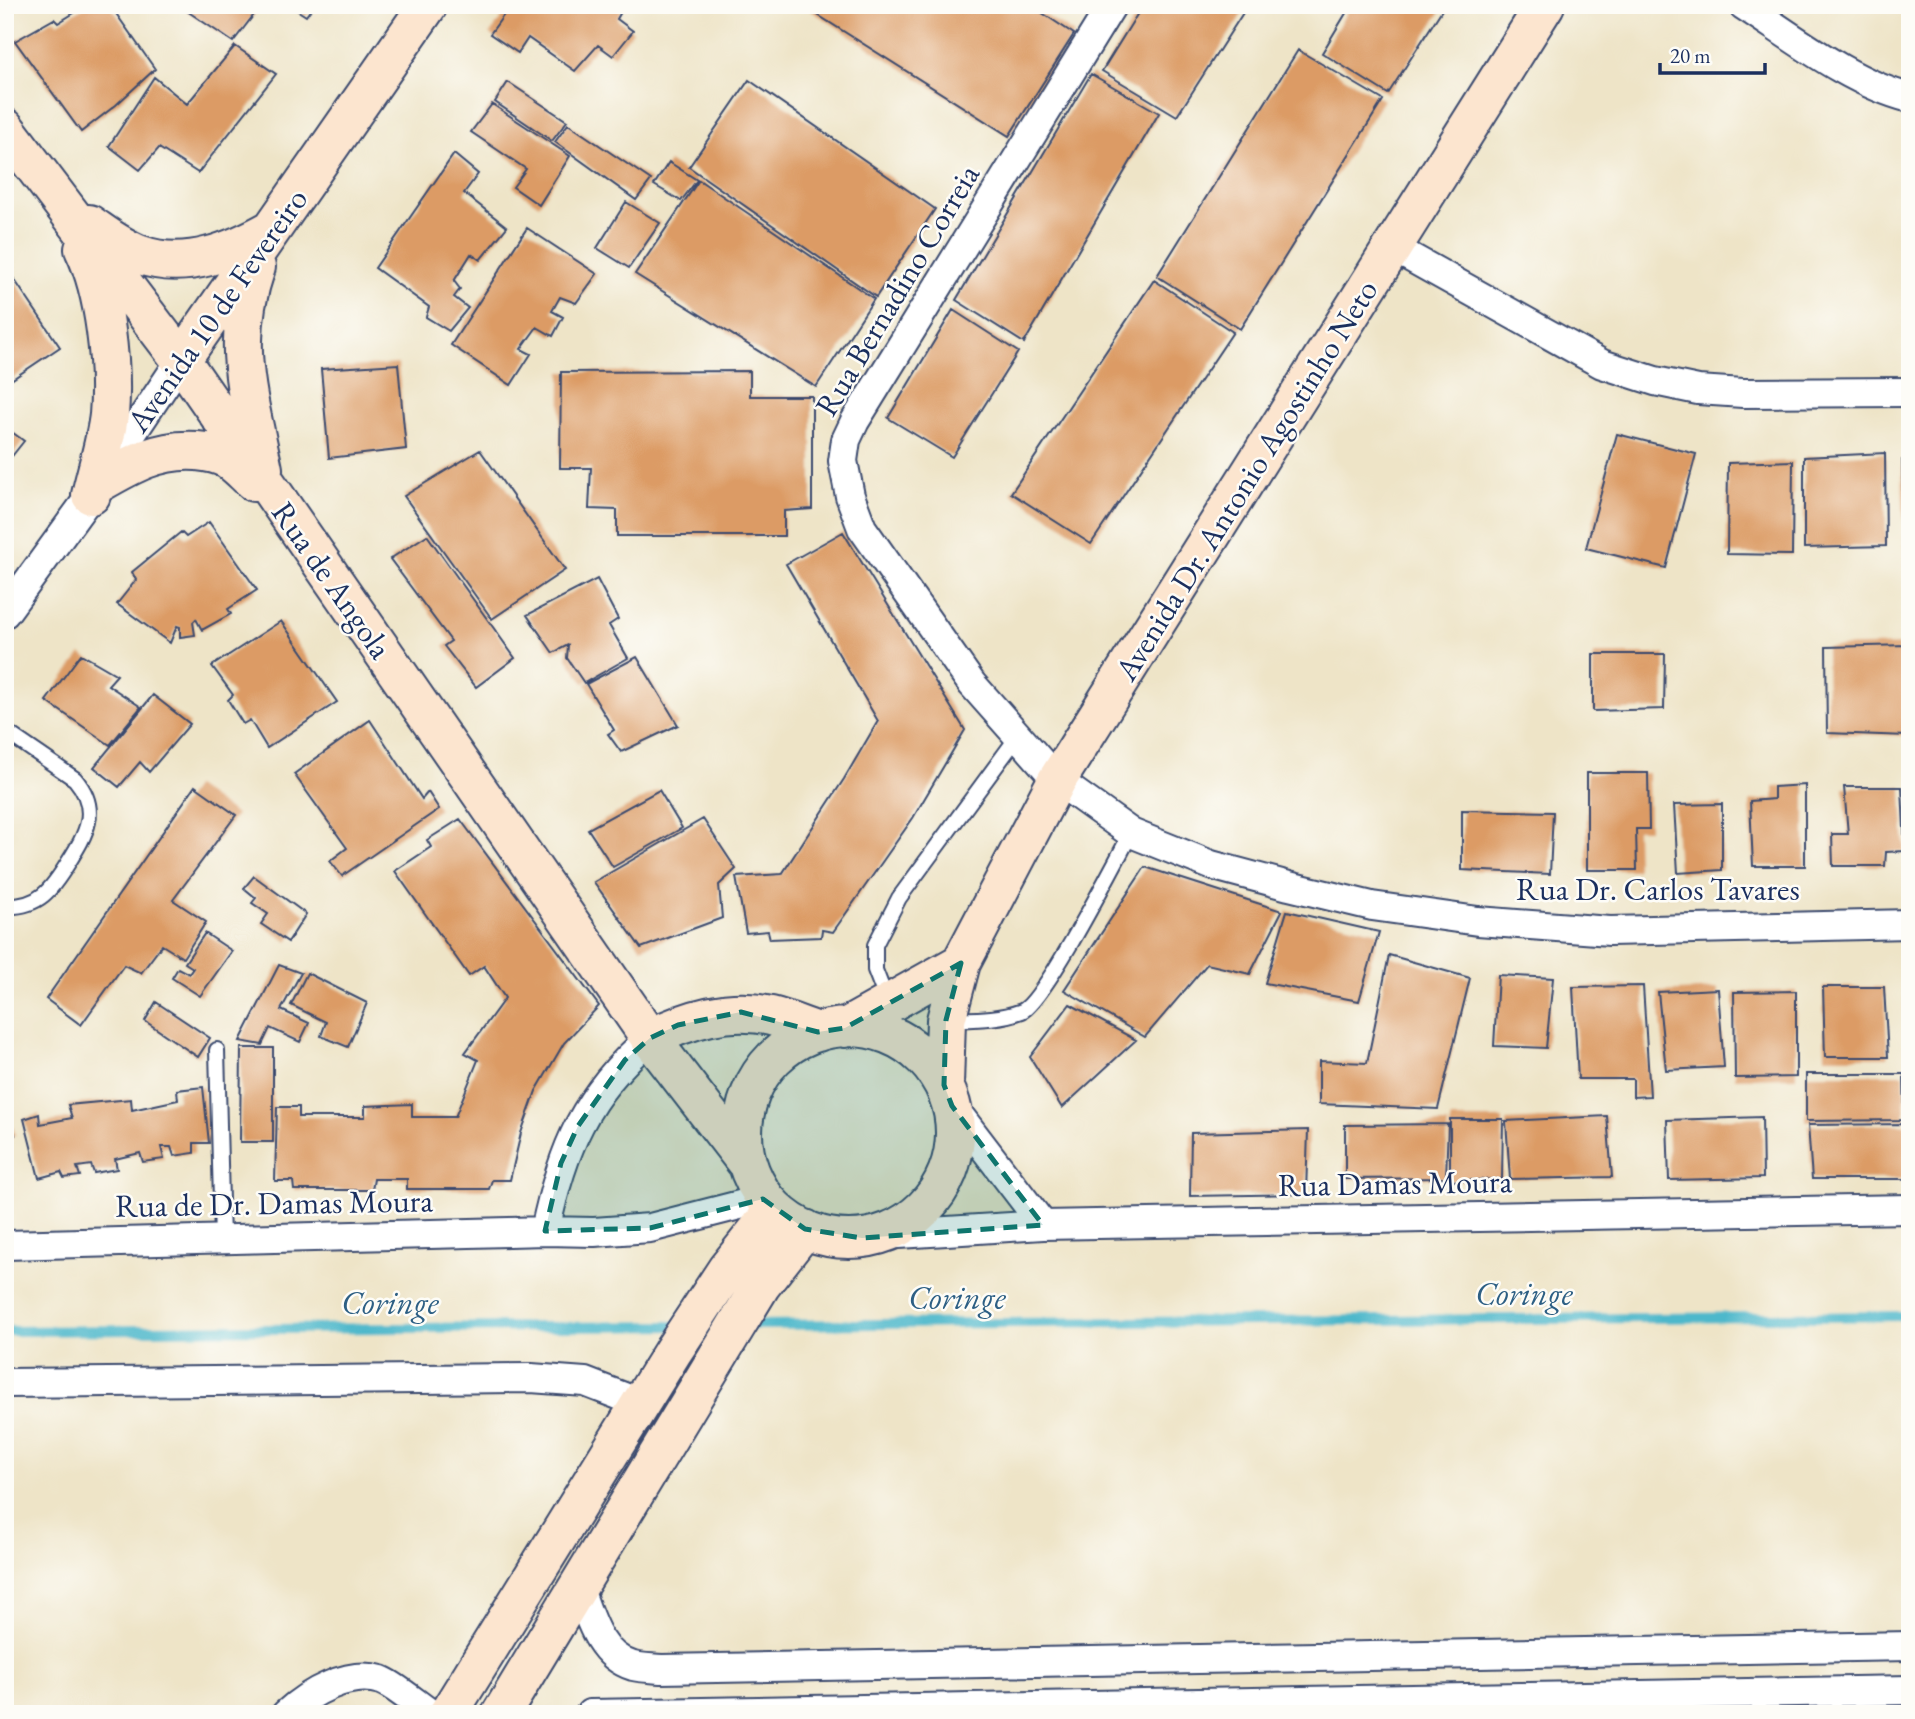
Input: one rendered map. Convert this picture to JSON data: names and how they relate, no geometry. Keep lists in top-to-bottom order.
{
  "streets": {
    "street": [
      "Rua Bernadino Correia",
      "Avenida 10 de Fevereiro",
      "Avenida Dr. Antonio Agostinho Neto",
      "Rua de Angola",
      "Rua Dr. Carlos Tavares",
      "Rua Damas Moura",
      "Rua de Dr. Damas Moura"
    ]
  },
  "crossings": [
    ["Rua Bernadino Correia", "Avenida Dr. Antonio Agostinho Neto"],
    ["Rua Bernadino Correia", "Rua Dr. Carlos Tavares"],
    ["Avenida 10 de Fevereiro", "Rua de Angola"],
    ["Avenida Dr. Antonio Agostinho Neto", "Rua de Angola"],
    ["Avenida Dr. Antonio Agostinho Neto", "Rua Dr. Carlos Tavares"],
    ["Avenida Dr. Antonio Agostinho Neto", "Rua Damas Moura"],
    ["Avenida Dr. Antonio Agostinho Neto", "Rua de Dr. Damas Moura"],
    ["Rua de Angola", "Rua Damas Moura"],
    ["Rua de Angola", "Rua de Dr. Damas Moura"],
    ["Rua Damas Moura", "Rua de Dr. Damas Moura"]
  ],
  "water": ["Coringe"],
  "scale_bar": "20 m"
}
